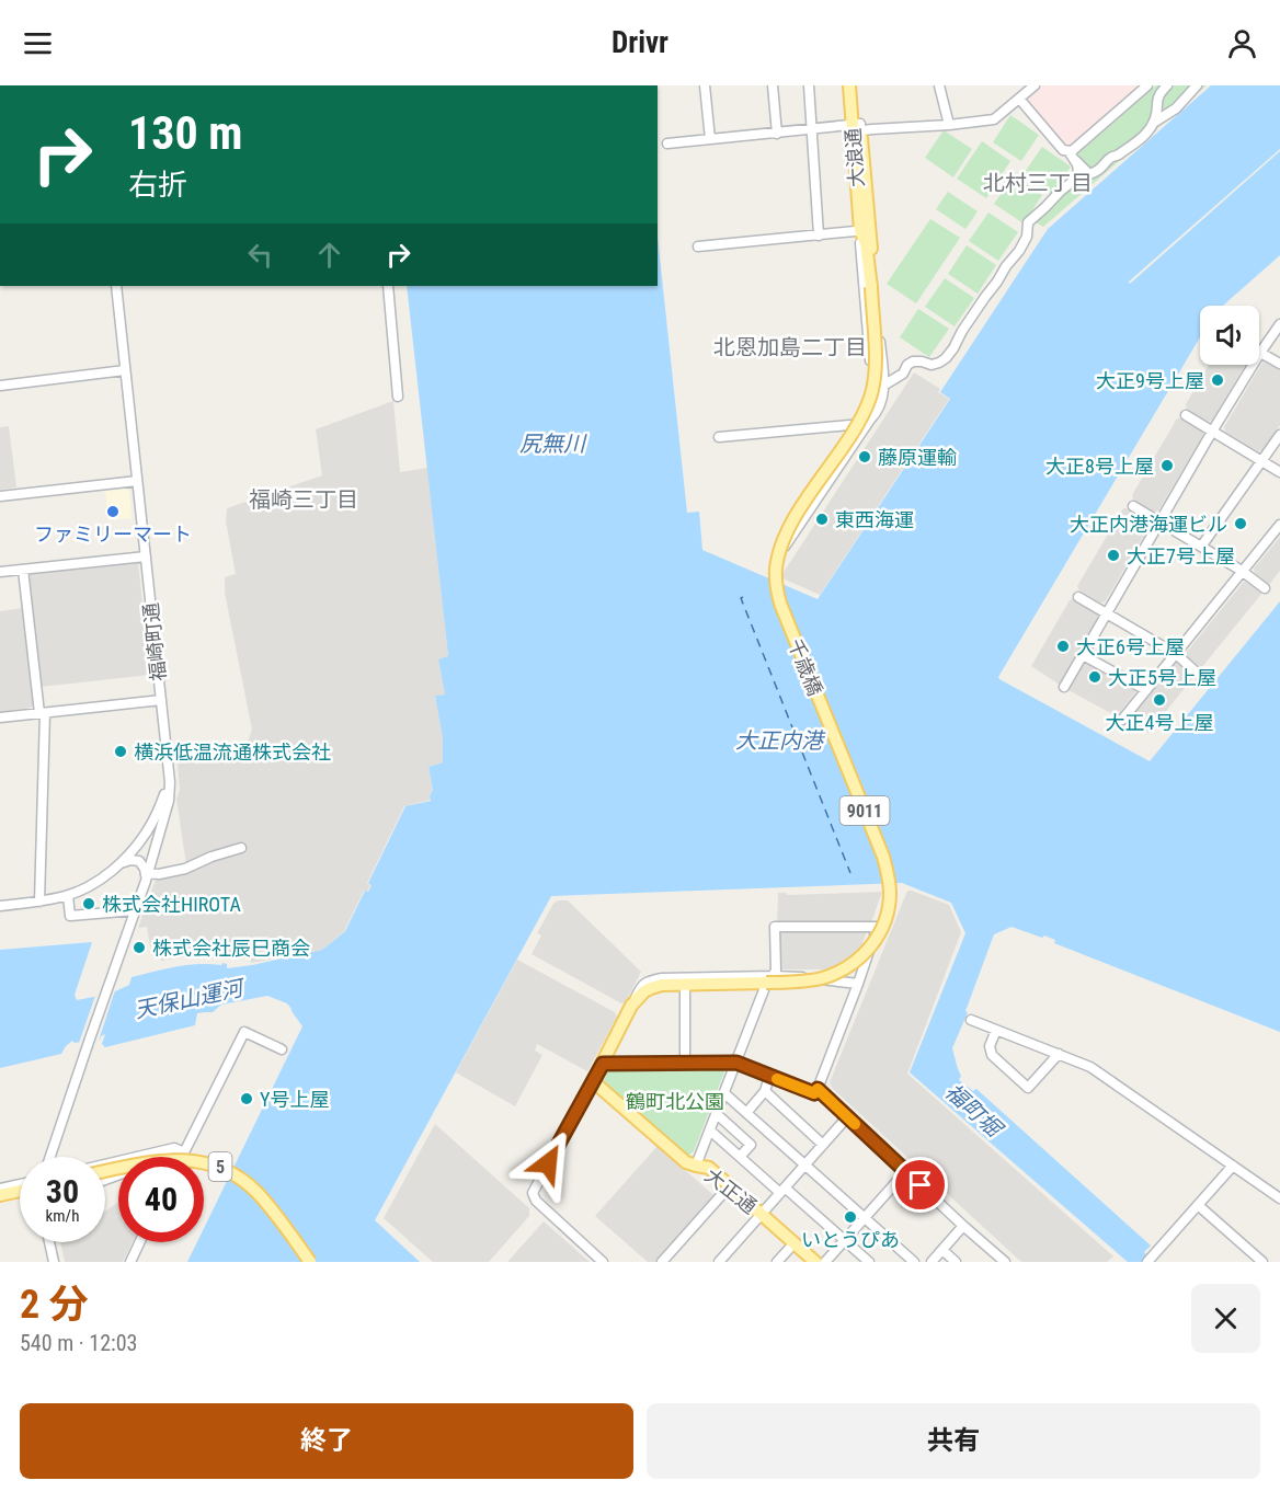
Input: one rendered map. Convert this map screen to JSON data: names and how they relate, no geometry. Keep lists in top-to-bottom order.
{
  "streets": {
    "main road": [
      "大浪通",
      "千歳橋",
      "9011",
      "5",
      "大正通"
    ],
    "street": ["福崎町通"]
  },
  "crossings": [
    ["大浪通", "千歳橋"]
  ],
  "districts": ["北村三丁目", "北恩加島二丁目", "福崎三丁目"],
  "water": [
    "尻無川",
    "大正内港",
    "天保山運河",
    "福町堀"
  ],
  "parks": ["鶴町北公園"],
  "places": [
    "大正9号上屋",
    "藤原運輸",
    "大正8号上屋",
    "ファミリーマート",
    "東西海運",
    "大正内港海運ビル",
    "大正7号上屋",
    "大正6号上屋",
    "大正5号上屋",
    "大正4号上屋",
    "横浜低温流通株式会社",
    "株式会社HIROTA",
    "株式会社辰巳商会",
    "Y号上屋",
    "いとうぴあ"
  ],
  "page": {
    "header": "Drivr",
    "turn": ["130 m", "右折"],
    "speed": "30 km/h",
    "limit": "40",
    "heading": ["2 分", "540 m · 12:03"],
    "buttons": ["終了", "共有"]
  }
}
